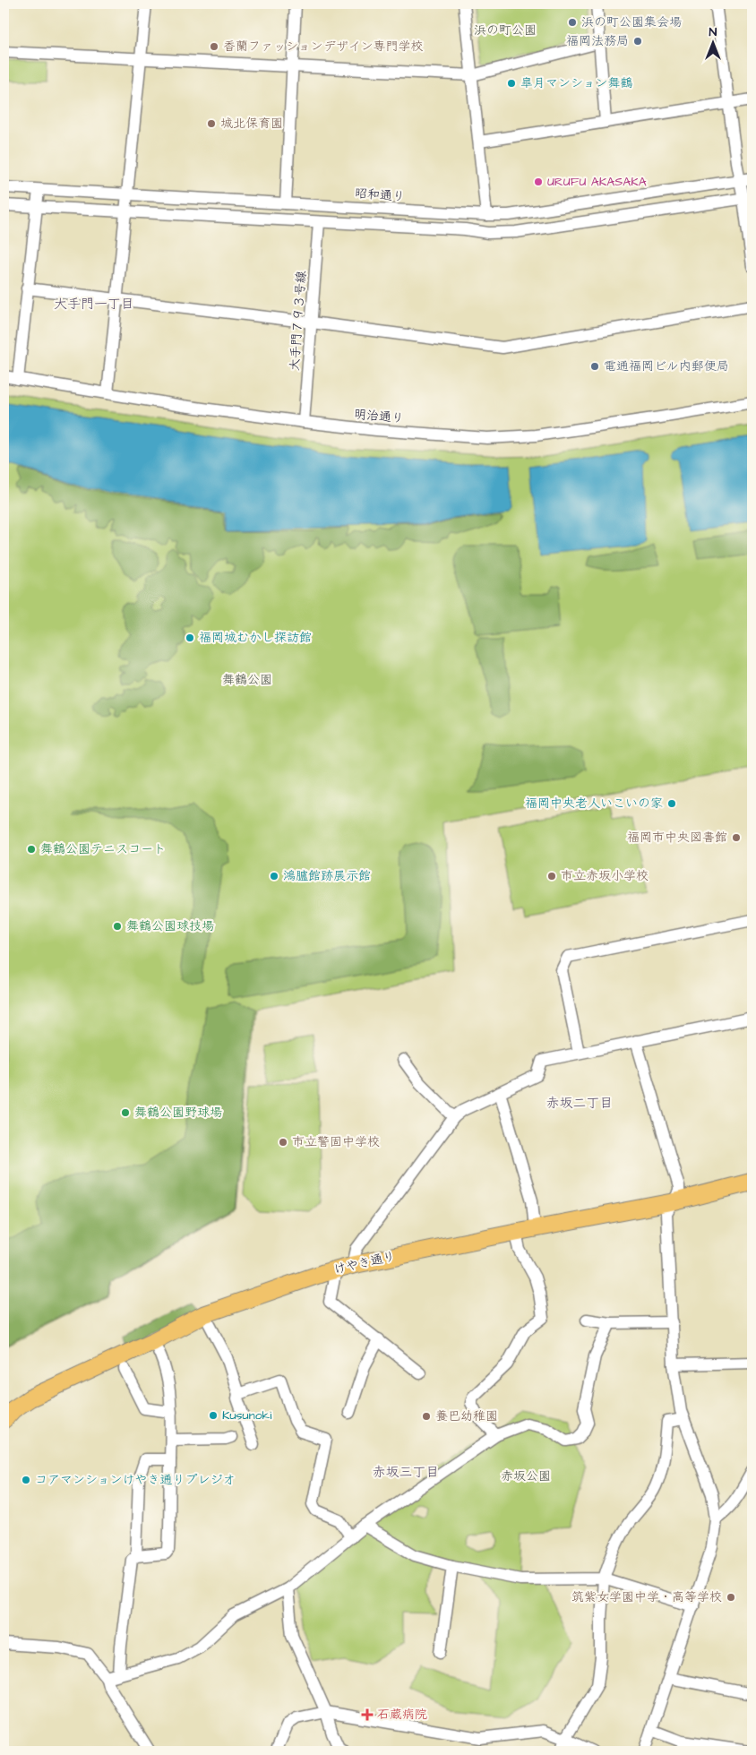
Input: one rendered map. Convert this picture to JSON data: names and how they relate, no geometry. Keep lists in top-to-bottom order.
{
  "streets": {
    "highway": ["けやき通り"],
    "street": ["昭和通り", "大手門７９３号線", "明治通り"]
  },
  "crossings": [
    ["大手門７９３号線", "明治通り"]
  ],
  "districts": ["大手門一丁目", "赤坂二丁目", "赤坂三丁目"],
  "parks": ["浜の町公園", "舞鶴公園", "赤坂公園"],
  "places": {
    "other": [
      "浜の町公園集会場",
      "福岡法務局",
      "香蘭ファッションデザイン専門学校",
      "皐月マンション舞鶴",
      "城北保育園",
      "URUFU AKASAKA",
      "電通福岡ビル内郵便局",
      "福岡城むかし探訪館",
      "福岡中央老人いこいの家",
      "福岡市中央図書館",
      "舞鶴公園テニスコート",
      "鴻臚館跡展示館",
      "市立赤坂小学校",
      "舞鶴公園球技場",
      "舞鶴公園野球場",
      "市立警固中学校",
      "Kusunoki",
      "養巴幼稚園",
      "コアマンションけやき通りプレジオ",
      "筑紫女学園中学・高等学校"
    ],
    "health": ["石蔵病院"]
  },
  "north": "top"
}
